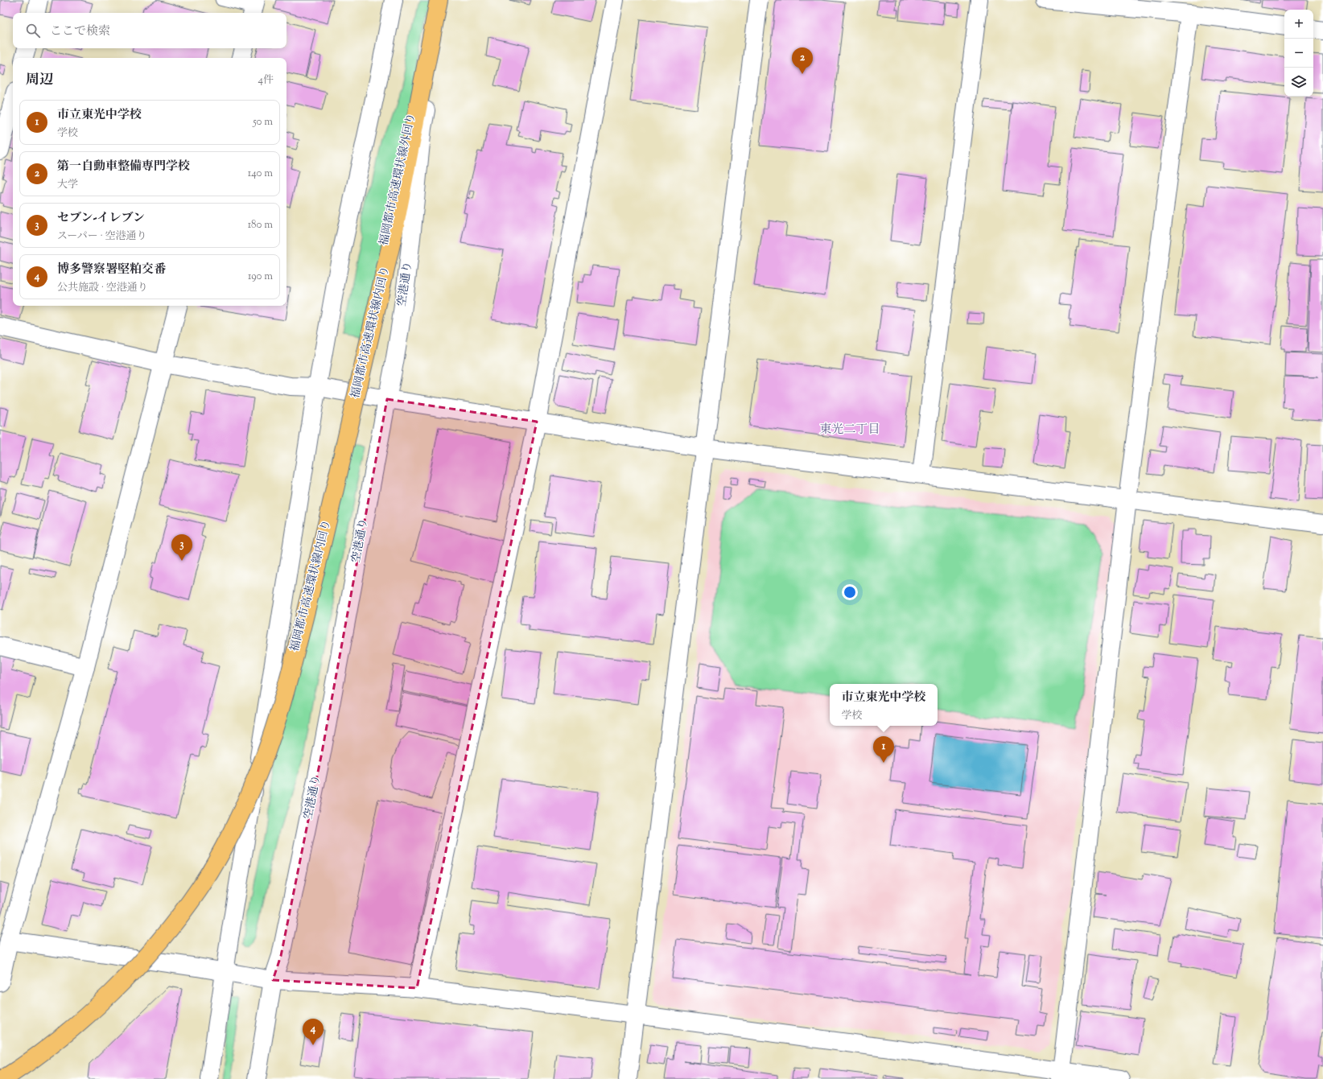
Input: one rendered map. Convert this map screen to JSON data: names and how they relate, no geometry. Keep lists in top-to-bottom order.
{
  "streets": {
    "highway": ["福岡都市高速環状線外回り", "福岡都市高速環状線内回り"],
    "street": ["空港通り"]
  },
  "crossings": [
    ["福岡都市高速環状線外回り", "福岡都市高速環状線内回り"]
  ],
  "districts": ["東光二丁目"],
  "page": {
    "map_buttons": ["+", "−"],
    "search": "ここで検索",
    "pins": [
      "2",
      "3",
      "1",
      "4"
    ],
    "heading": ["周辺", "4件"],
    "list": [
      {
        "mark": "1",
        "name": "市立東光中学校",
        "note": "学校",
        "value": "50 m"
      },
      {
        "mark": "2",
        "name": "第一自動車整備専門学校",
        "note": "大学",
        "value": "140 m"
      },
      {
        "mark": "3",
        "name": "セブン-イレブン",
        "note": "スーパー · 空港通り",
        "value": "180 m"
      },
      {
        "mark": "4",
        "name": "博多警察署堅粕交番",
        "note": "公共施設 · 空港通り",
        "value": "190 m"
      }
    ],
    "popup": ["市立東光中学校", "学校"]
  }
}
